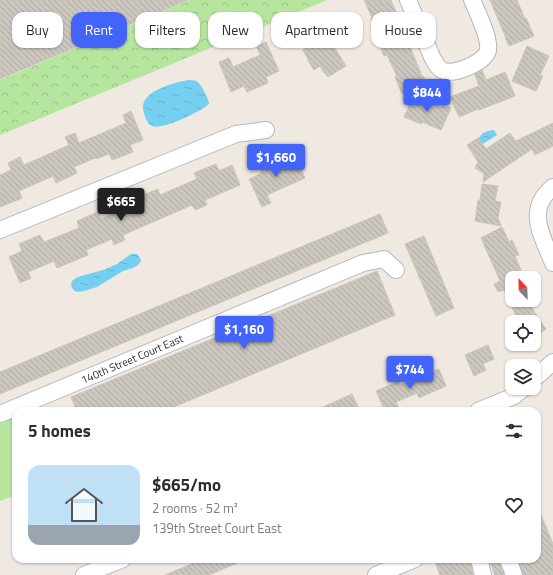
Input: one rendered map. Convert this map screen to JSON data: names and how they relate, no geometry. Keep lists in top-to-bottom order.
{
  "streets": {
    "street": ["140th Street Court East"]
  },
  "north": "top left",
  "page": {
    "chip": [
      "Buy",
      "Rent",
      "Filters",
      "New",
      "Apartment",
      "House"
    ],
    "price": [
      "$844",
      "$1,660",
      "$665",
      "$1,160",
      "$744"
    ],
    "heading": "5 homes",
    "list": [
      {
        "name": "$665/mo",
        "note": "2 rooms · 52 m² · 139th Street Court East"
      }
    ]
  }
}
